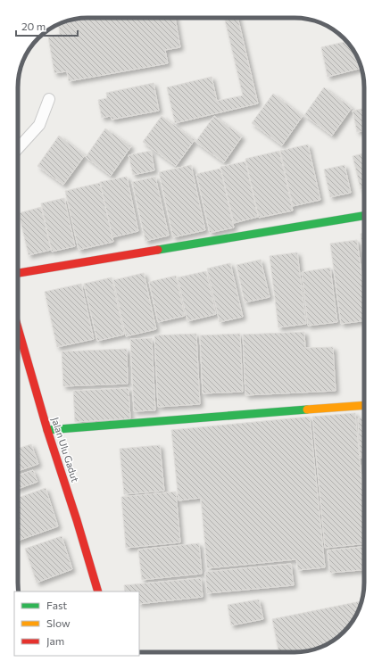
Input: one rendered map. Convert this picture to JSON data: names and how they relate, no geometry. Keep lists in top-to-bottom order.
{
  "streets": {
    "street": ["Jalan Ulu Gadut"]
  },
  "legend": ["Fast", "Slow", "Jam"],
  "scale_bar": "20 m"
}
